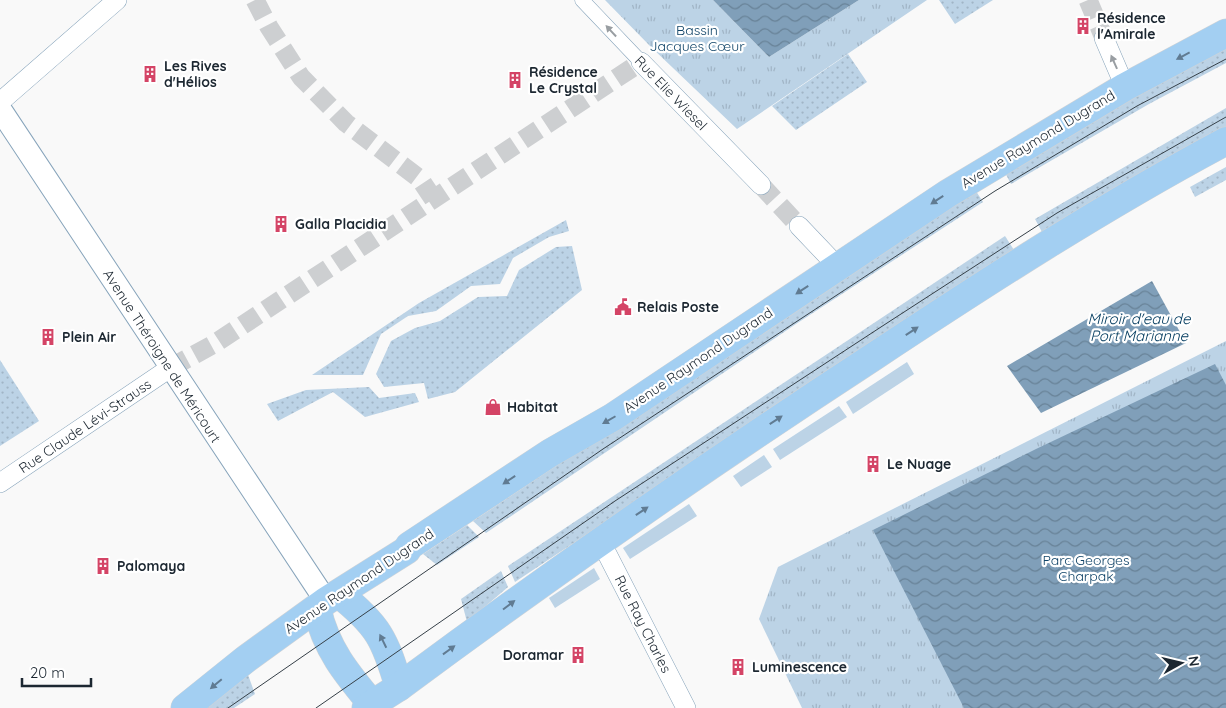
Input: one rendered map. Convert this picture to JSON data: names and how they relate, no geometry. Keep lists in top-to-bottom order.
{
  "streets": {
    "main road": ["Avenue Raymond Dugrand"],
    "street": [
      "Rue Elie Wiesel",
      "Avenue Théroigne de Méricourt",
      "Rue Claude Lévi-Strauss",
      "Rue Ray Charles"
    ]
  },
  "crossings": [
    ["Avenue Raymond Dugrand", "Avenue Théroigne de Méricourt"],
    ["Avenue Théroigne de Méricourt", "Rue Claude Lévi-Strauss"]
  ],
  "water": ["Miroir d'eau de Port Marianne"],
  "parks": ["Bassin Jacques Cœur", "Parc Georges Charpak"],
  "places": {
    "building": [
      "Résidence l'Amirale",
      "Les Rives d'Hélios",
      "Résidence Le Crystal",
      "Galla Placidia",
      "Plein Air",
      "Le Nuage",
      "Palomaya",
      "Doramar",
      "Luminescence"
    ],
    "public building": ["Relais Poste"],
    "shop": ["Habitat"]
  },
  "scale_bar": "20 m",
  "north": "right"
}
